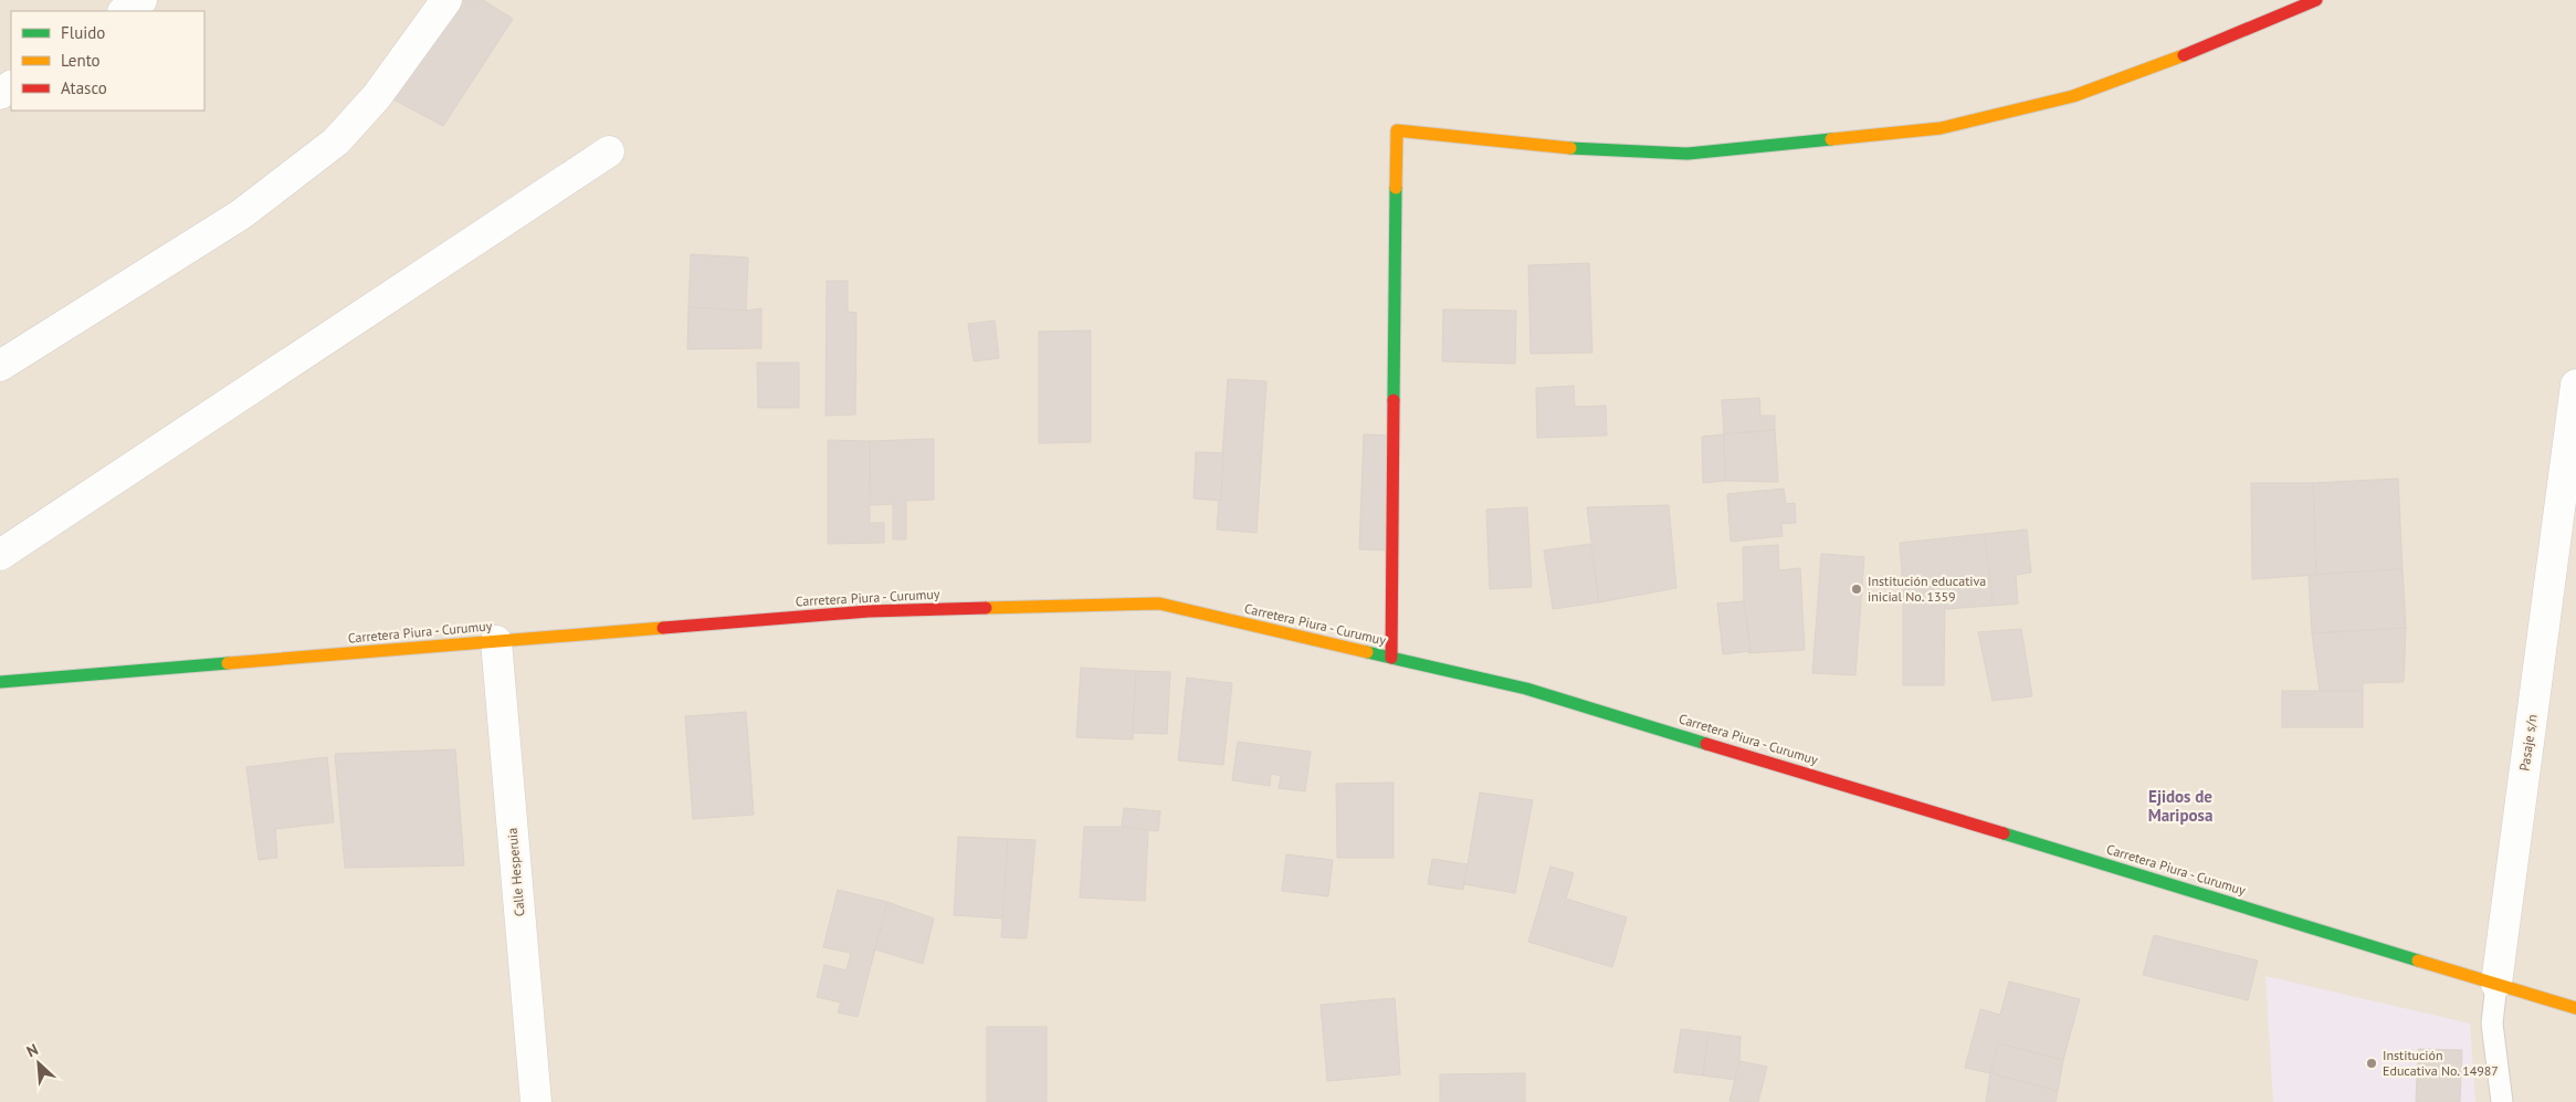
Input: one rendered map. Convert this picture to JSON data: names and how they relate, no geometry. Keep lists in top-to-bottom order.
{
  "streets": {
    "main road": ["Carretera Piura - Curumuy"],
    "street": ["Pasaje s/n", "Calle Hesperuia"]
  },
  "crossings": [
    ["Carretera Piura - Curumuy", "Pasaje s/n"],
    ["Carretera Piura - Curumuy", "Calle Hesperuia"]
  ],
  "districts": ["Ejidos de Mariposa"],
  "places": ["Institución educativa inicial No. 1359", "Institución Educativa No. 14987"],
  "legend": ["Fluido", "Lento", "Atasco"],
  "north": "top left"
}
